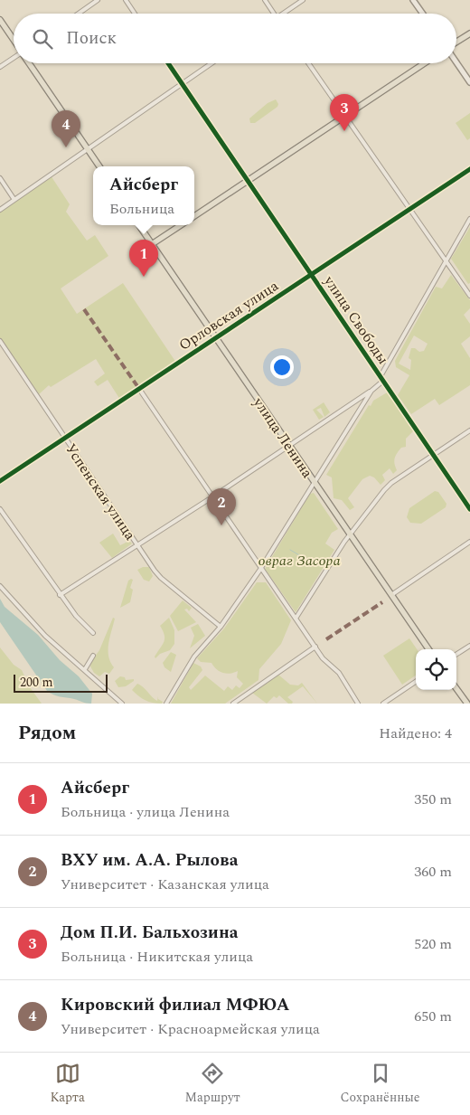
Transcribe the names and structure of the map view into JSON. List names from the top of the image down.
{
  "streets": {
    "main road": ["улица Ленина"],
    "street": ["Орловская улица", "улица Свободы", "Успенская улица"]
  },
  "crossings": [
    ["Орловская улица", "улица Свободы"],
    ["Орловская улица", "улица Ленина"],
    ["Орловская улица", "Успенская улица"]
  ],
  "parks": ["овраг Засора"],
  "scale_bar": "200 m",
  "page": {
    "search": "Поиск",
    "pins": [
      "3",
      "4",
      "1",
      "2"
    ],
    "popup": ["Айсберг", "Больница"],
    "scale": "200 m",
    "heading": ["Рядом", "Найдено: 4"],
    "list": [
      {
        "mark": "1",
        "name": "Айсберг",
        "note": "Больница · улица Ленина",
        "value": "350 m"
      },
      {
        "mark": "2",
        "name": "ВХУ им. А.А. Рылова",
        "note": "Университет · Казанская улица",
        "value": "360 m"
      },
      {
        "mark": "3",
        "name": "Дом П.И. Бальхозина",
        "note": "Больница · Никитская улица",
        "value": "520 m"
      },
      {
        "mark": "4",
        "name": "Кировский филиал МФЮА",
        "note": "Университет · Красноармейская улица",
        "value": "650 m"
      }
    ],
    "nav": ["Карта", "Маршрут", "Сохранённые"]
  }
}
